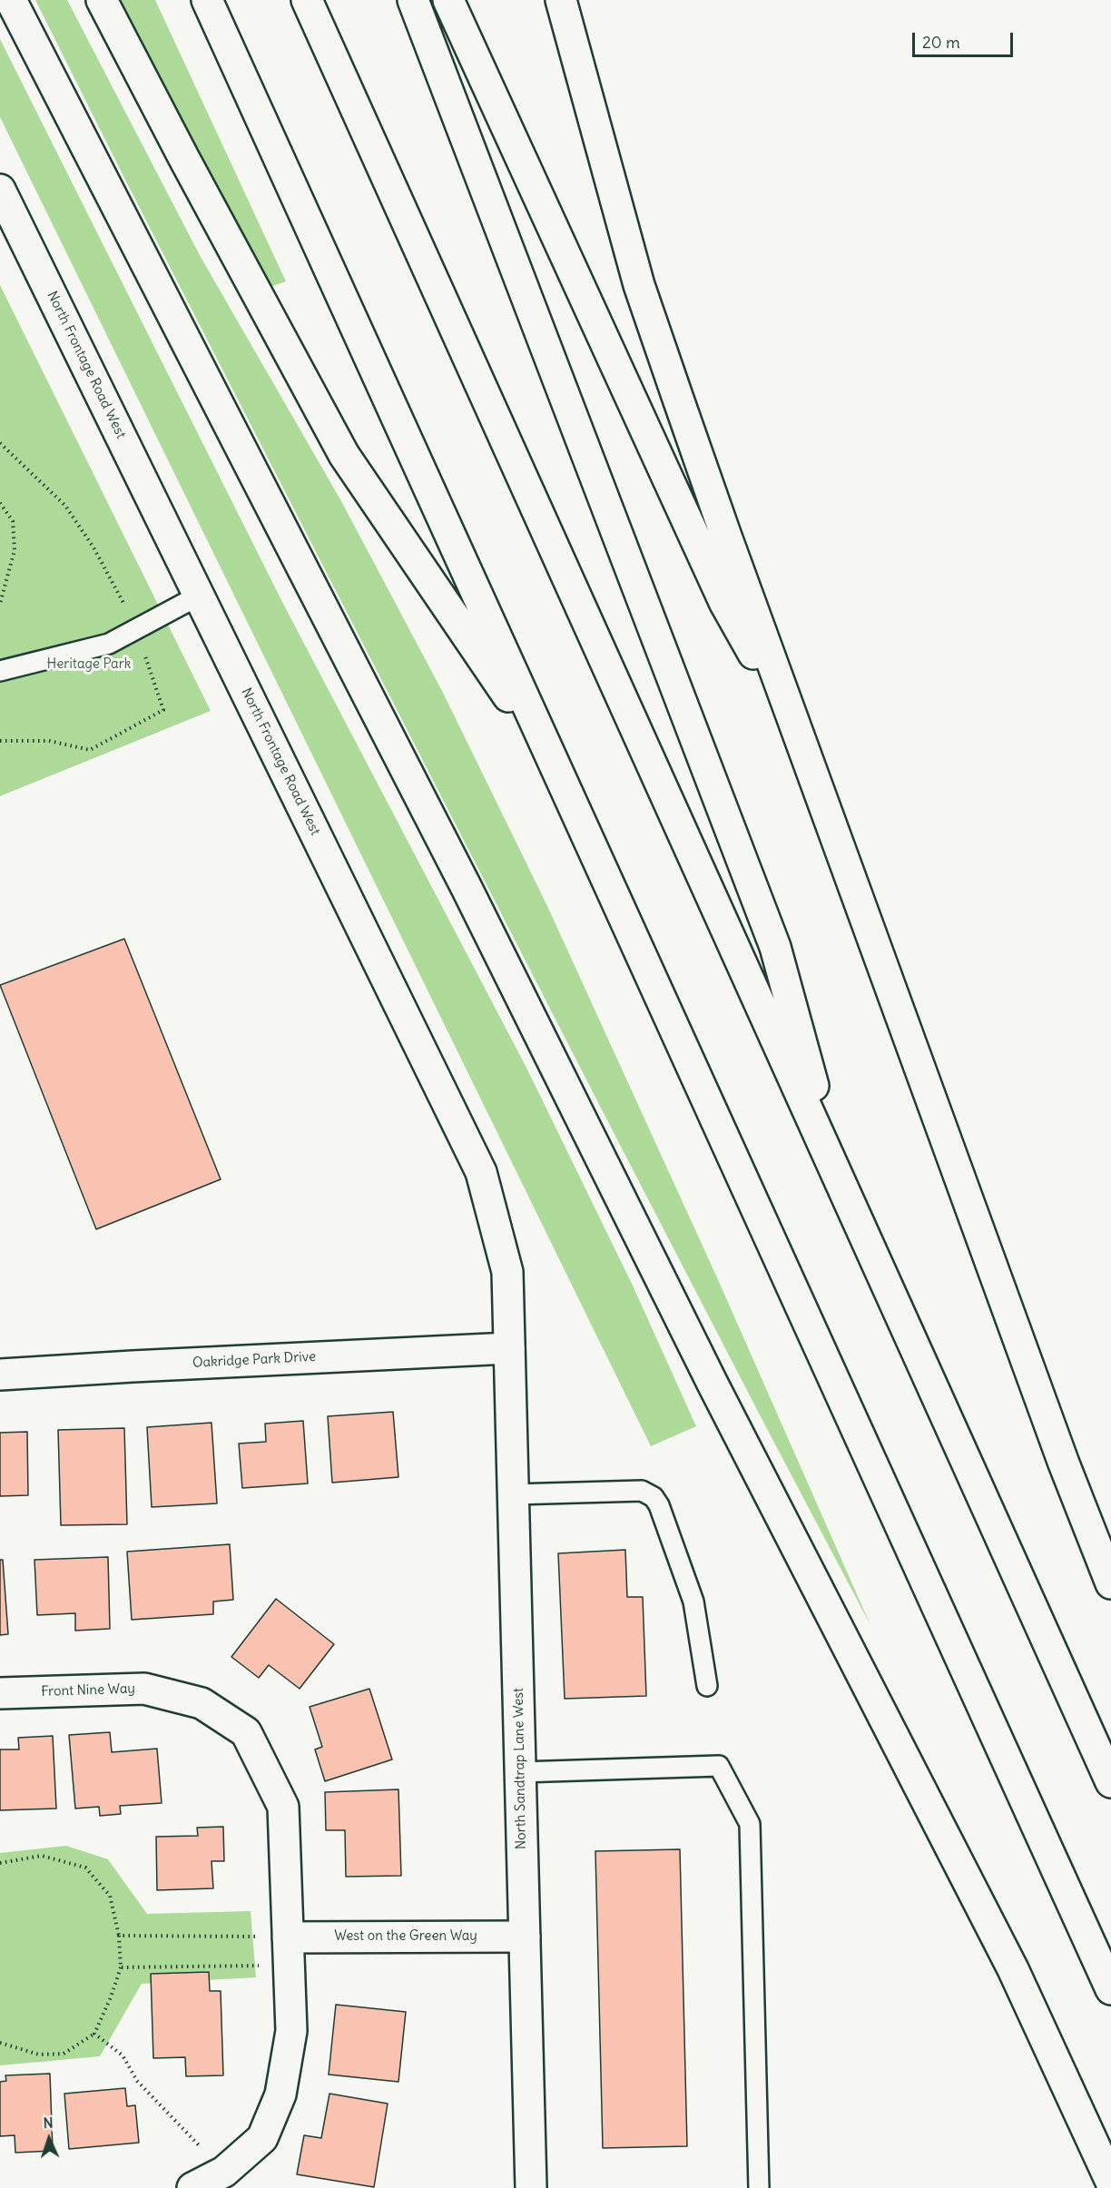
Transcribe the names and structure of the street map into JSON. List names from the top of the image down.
{
  "streets": {
    "main road": [
      "North Frontage Road West",
      "Oakridge Park Drive",
      "Front Nine Way",
      "North Sandtrap Lane West",
      "West on the Green Way"
    ]
  },
  "crossings": [
    ["North Frontage Road West", "Oakridge Park Drive"],
    ["North Frontage Road West", "North Sandtrap Lane West"],
    ["Oakridge Park Drive", "North Sandtrap Lane West"],
    ["Front Nine Way", "West on the Green Way"],
    ["North Sandtrap Lane West", "West on the Green Way"]
  ],
  "parks": ["Heritage Park"],
  "scale_bar": "20 m",
  "north": "top"
}
